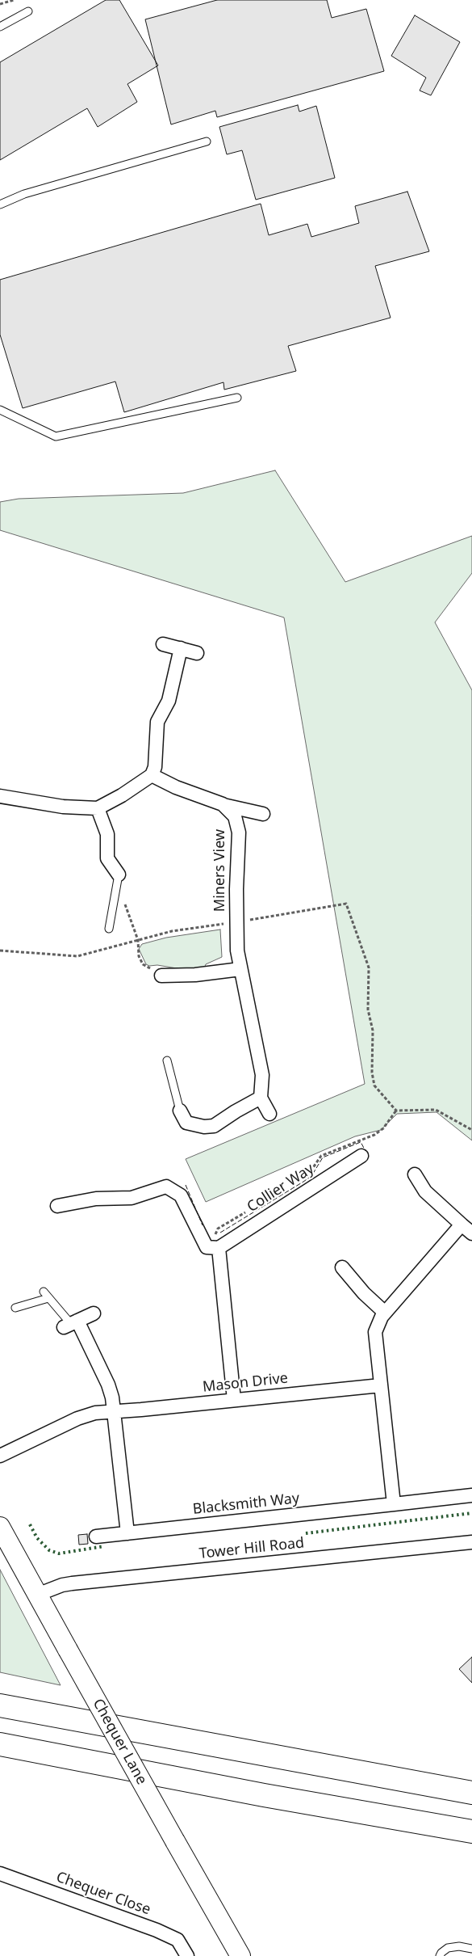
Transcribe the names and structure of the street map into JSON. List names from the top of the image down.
{
  "streets": {
    "street": [
      "Miners View",
      "Collier Way",
      "Mason Drive",
      "Blacksmith Way",
      "Tower Hill Road",
      "Chequer Lane",
      "Chequer Close"
    ]
  },
  "crossings": [
    ["Tower Hill Road", "Chequer Lane"]
  ]
}
